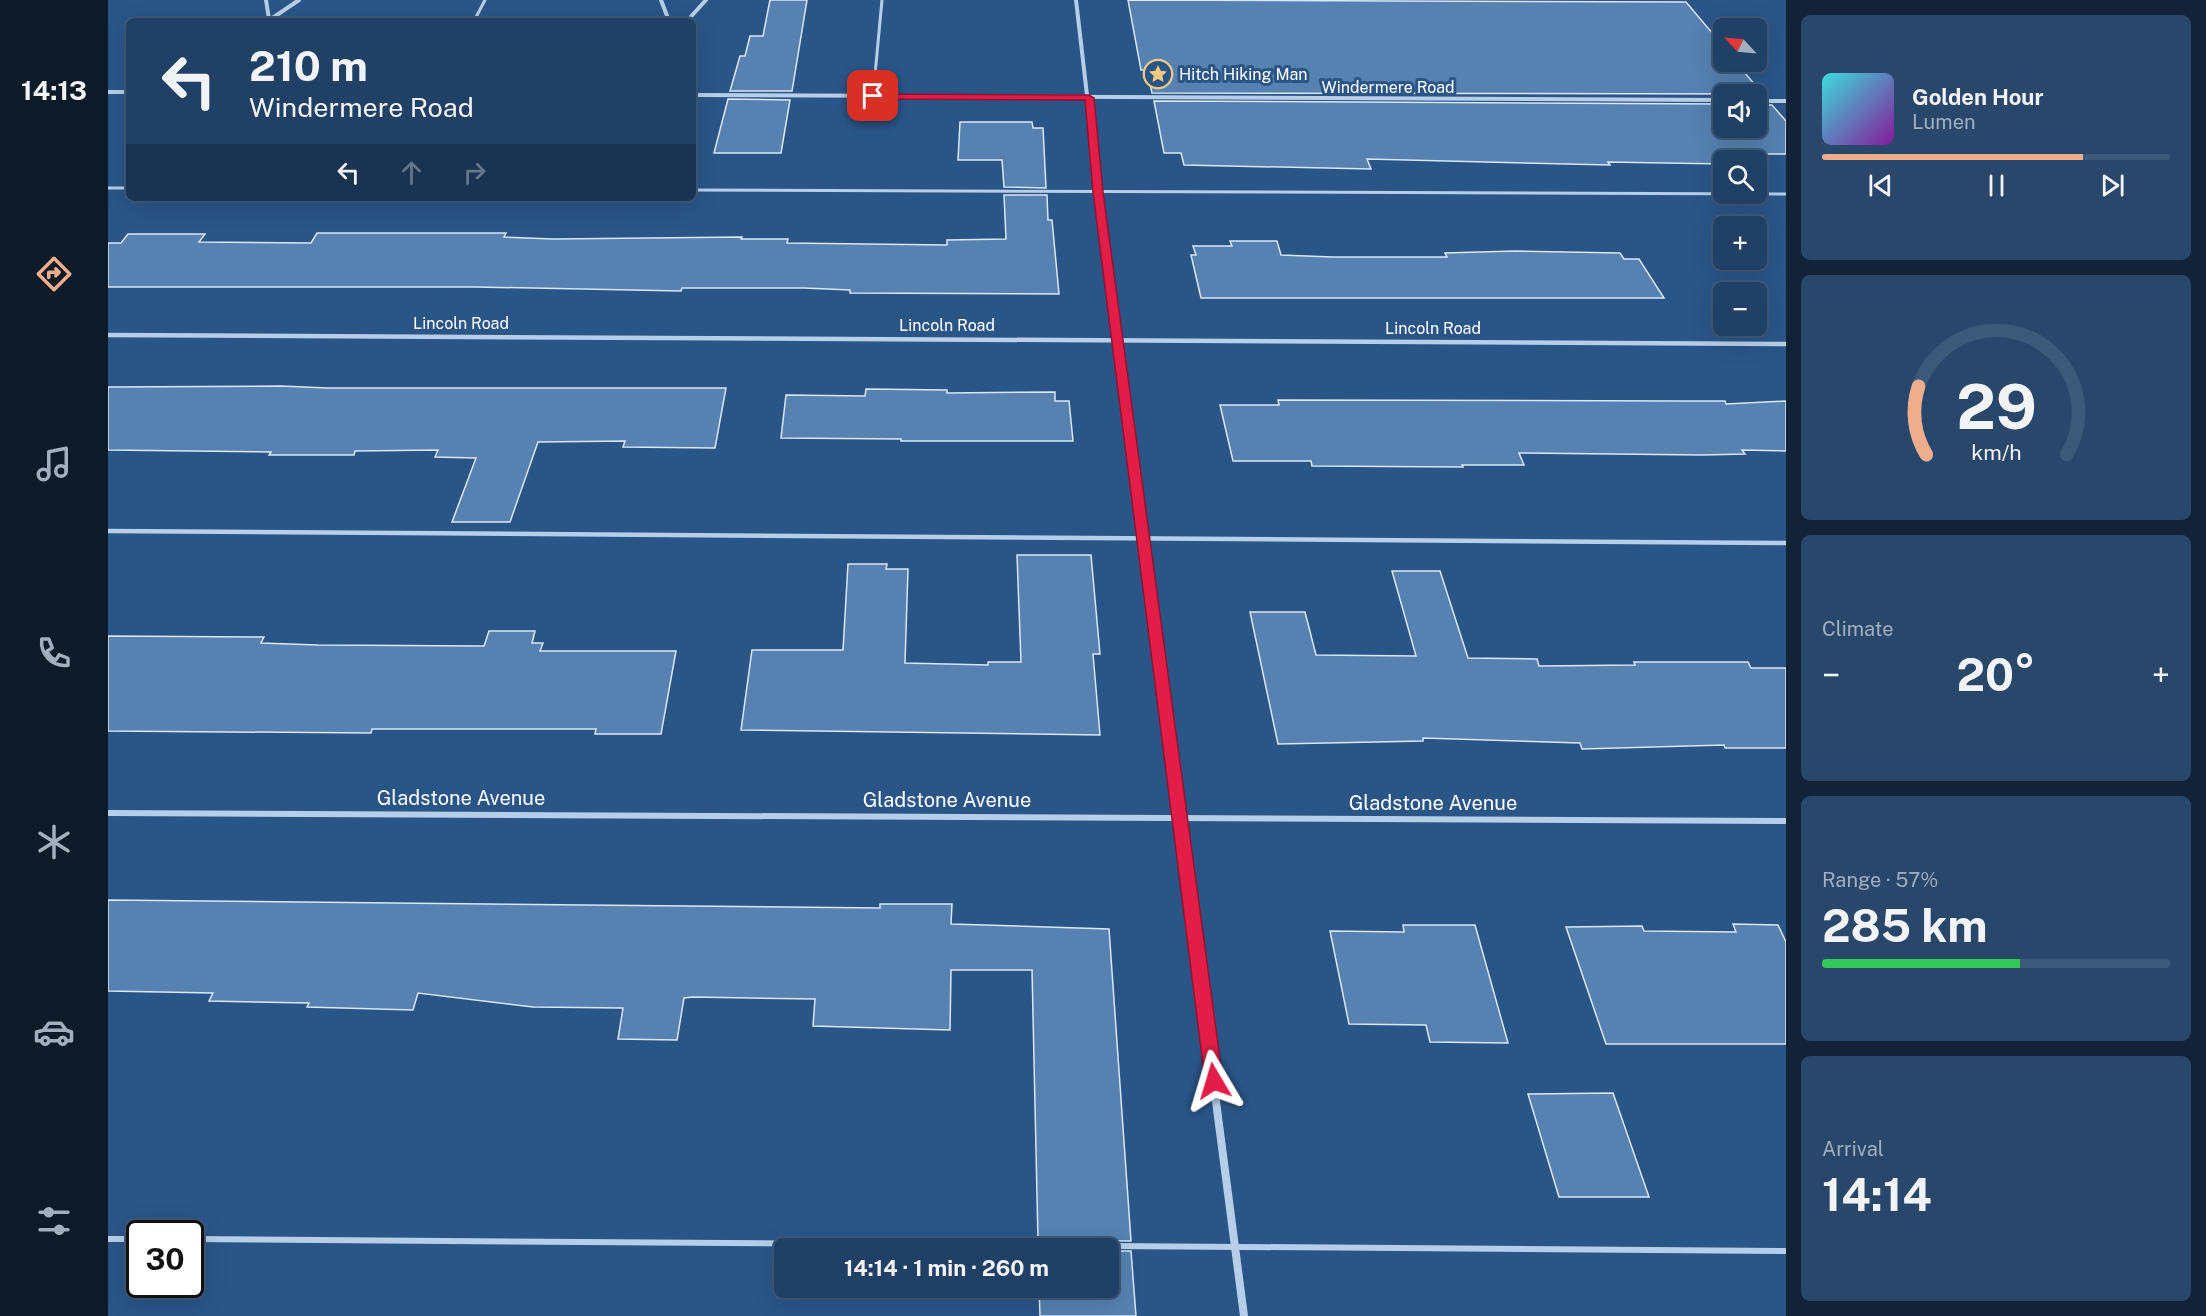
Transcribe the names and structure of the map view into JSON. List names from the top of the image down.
{
  "streets": {
    "street": ["Windermere Road", "Lincoln Road", "Gladstone Avenue"]
  },
  "places": {
    "place": ["Hitch Hiking Man"]
  },
  "north": "top left",
  "page": {
    "tabs": "14:13",
    "map_buttons": ["+", "−"],
    "turn": ["210 m", "Windermere Road"],
    "song": ["Golden Hour", "Lumen"],
    "tile": [
      "Climate",
      ["Range · 57%", "285 km"],
      ["Arrival", "14:14"]
    ],
    "heat": ["−", "20°", "+"],
    "limit": "30",
    "trip": "14:14 · 1 min · 260 m",
    "gauge": ["29", "km/h"]
  }
}
